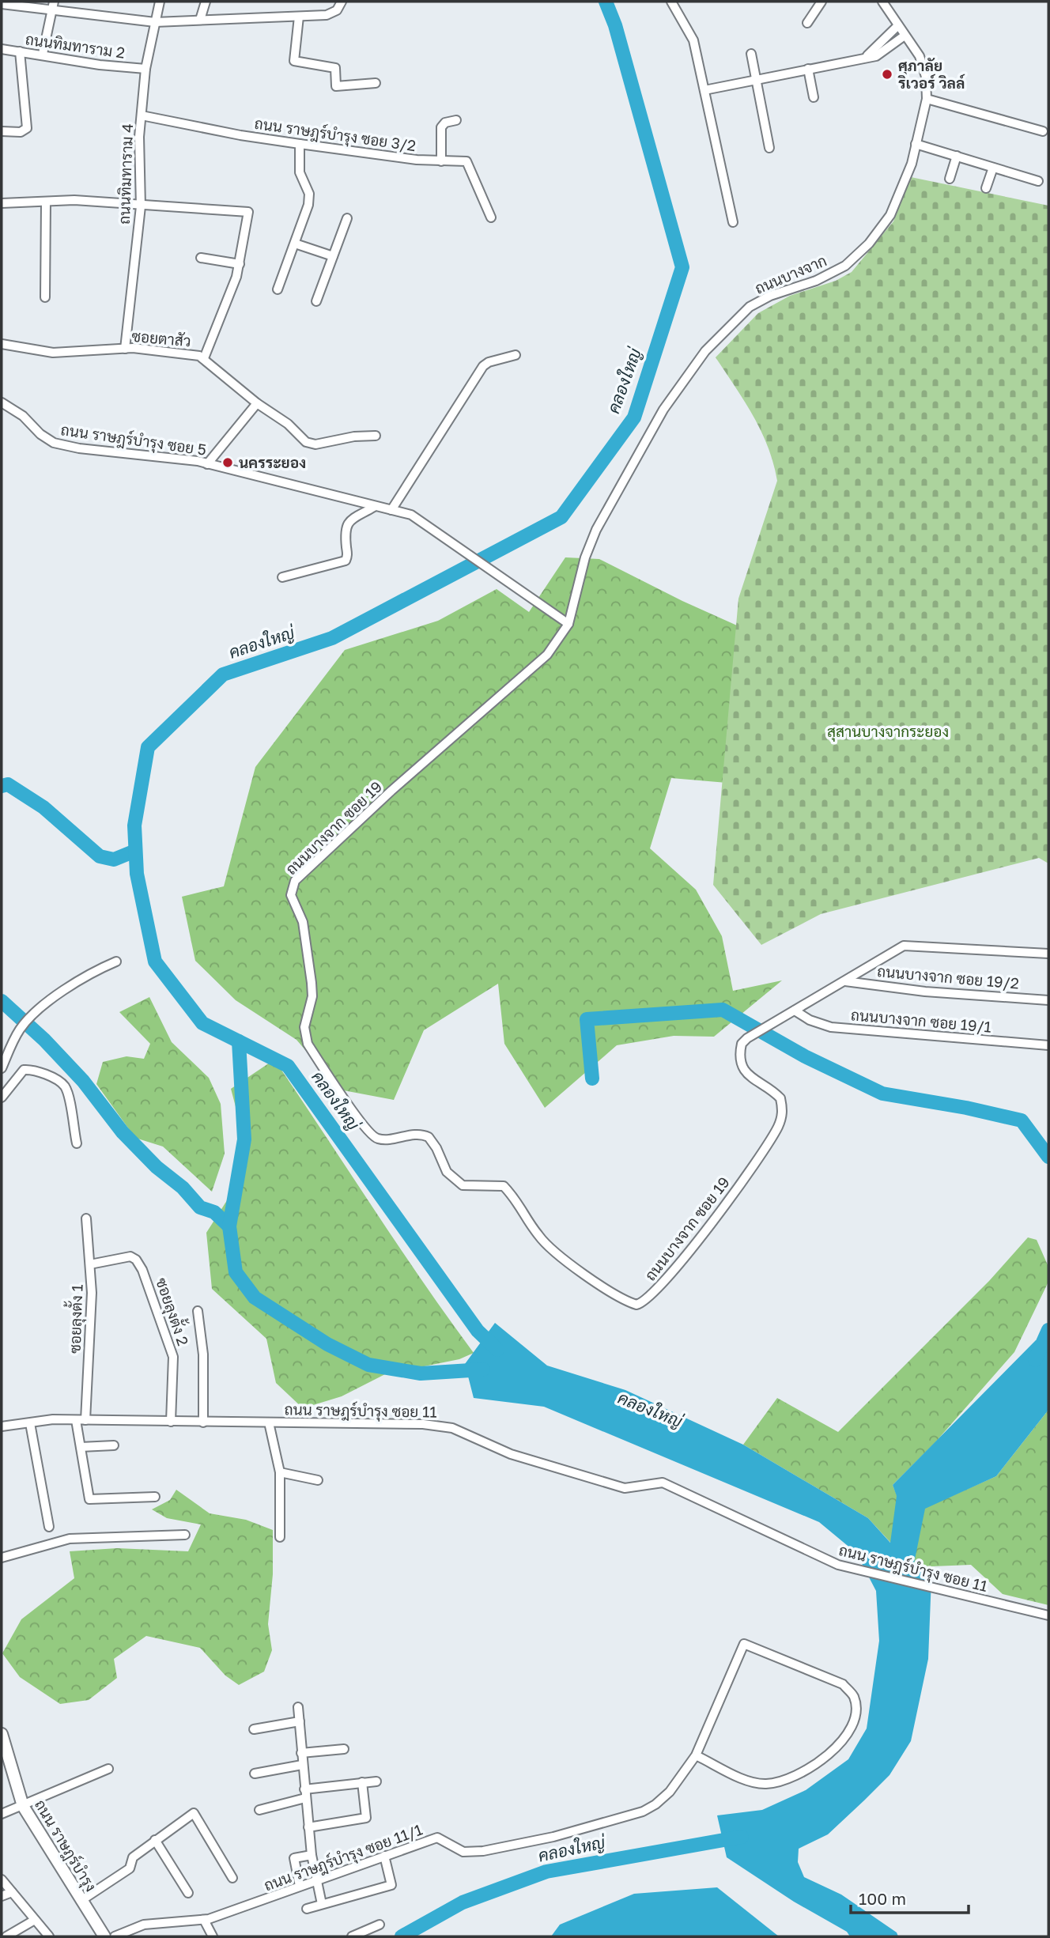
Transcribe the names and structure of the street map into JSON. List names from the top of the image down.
{
  "streets": {
    "street": [
      "ถนนทิมทาราม 2",
      "ถนน ราษฎร์บำรุง ซอย 3/2",
      "ถนนทิมทาราม 4",
      "ถนนบางจาก",
      "ซอยตาสัว",
      "ถนน ราษฎร์บำรุง ซอย 5",
      "ถนนบางจาก ซอย 19",
      "ถนนบางจาก ซอย 19/2",
      "ถนนบางจาก ซอย 19/1",
      "ซอยลุงตั้ง 2",
      "ซอยลุงตั้ง 1",
      "ถนน ราษฎร์บำรุง ซอย 11",
      "ถนน ราษฎร์บำรุง",
      "ถนน ราษฎร์บำรุง ซอย 11/1"
    ]
  },
  "crossings": [
    ["ถนนทิมทาราม 2", "ถนนทิมทาราม 4"],
    ["ถนน ราษฎร์บำรุง ซอย 3/2", "ถนนทิมทาราม 4"],
    ["ถนนทิมทาราม 4", "ซอยตาสัว"],
    ["ถนนบางจาก", "ถนน ราษฎร์บำรุง ซอย 5"],
    ["ถนนบางจาก", "ถนนบางจาก ซอย 19"],
    ["ถนน ราษฎร์บำรุง ซอย 5", "ถนนบางจาก ซอย 19"],
    ["ถนนบางจาก ซอย 19", "ถนนบางจาก ซอย 19/2"],
    ["ถนนบางจาก ซอย 19", "ถนนบางจาก ซอย 19/1"],
    ["ซอยลุงตั้ง 2", "ซอยลุงตั้ง 1"],
    ["ซอยลุงตั้ง 2", "ถนน ราษฎร์บำรุง ซอย 11"],
    ["ซอยลุงตั้ง 1", "ถนน ราษฎร์บำรุง ซอย 11"]
  ],
  "water": ["คลองใหญ่"],
  "parks": ["สุสานบางจากระยอง"],
  "places": ["ศุภาลัย ริเวอร์ วิลล์", "นครระยอง"],
  "scale_bar": "100 m"
}
